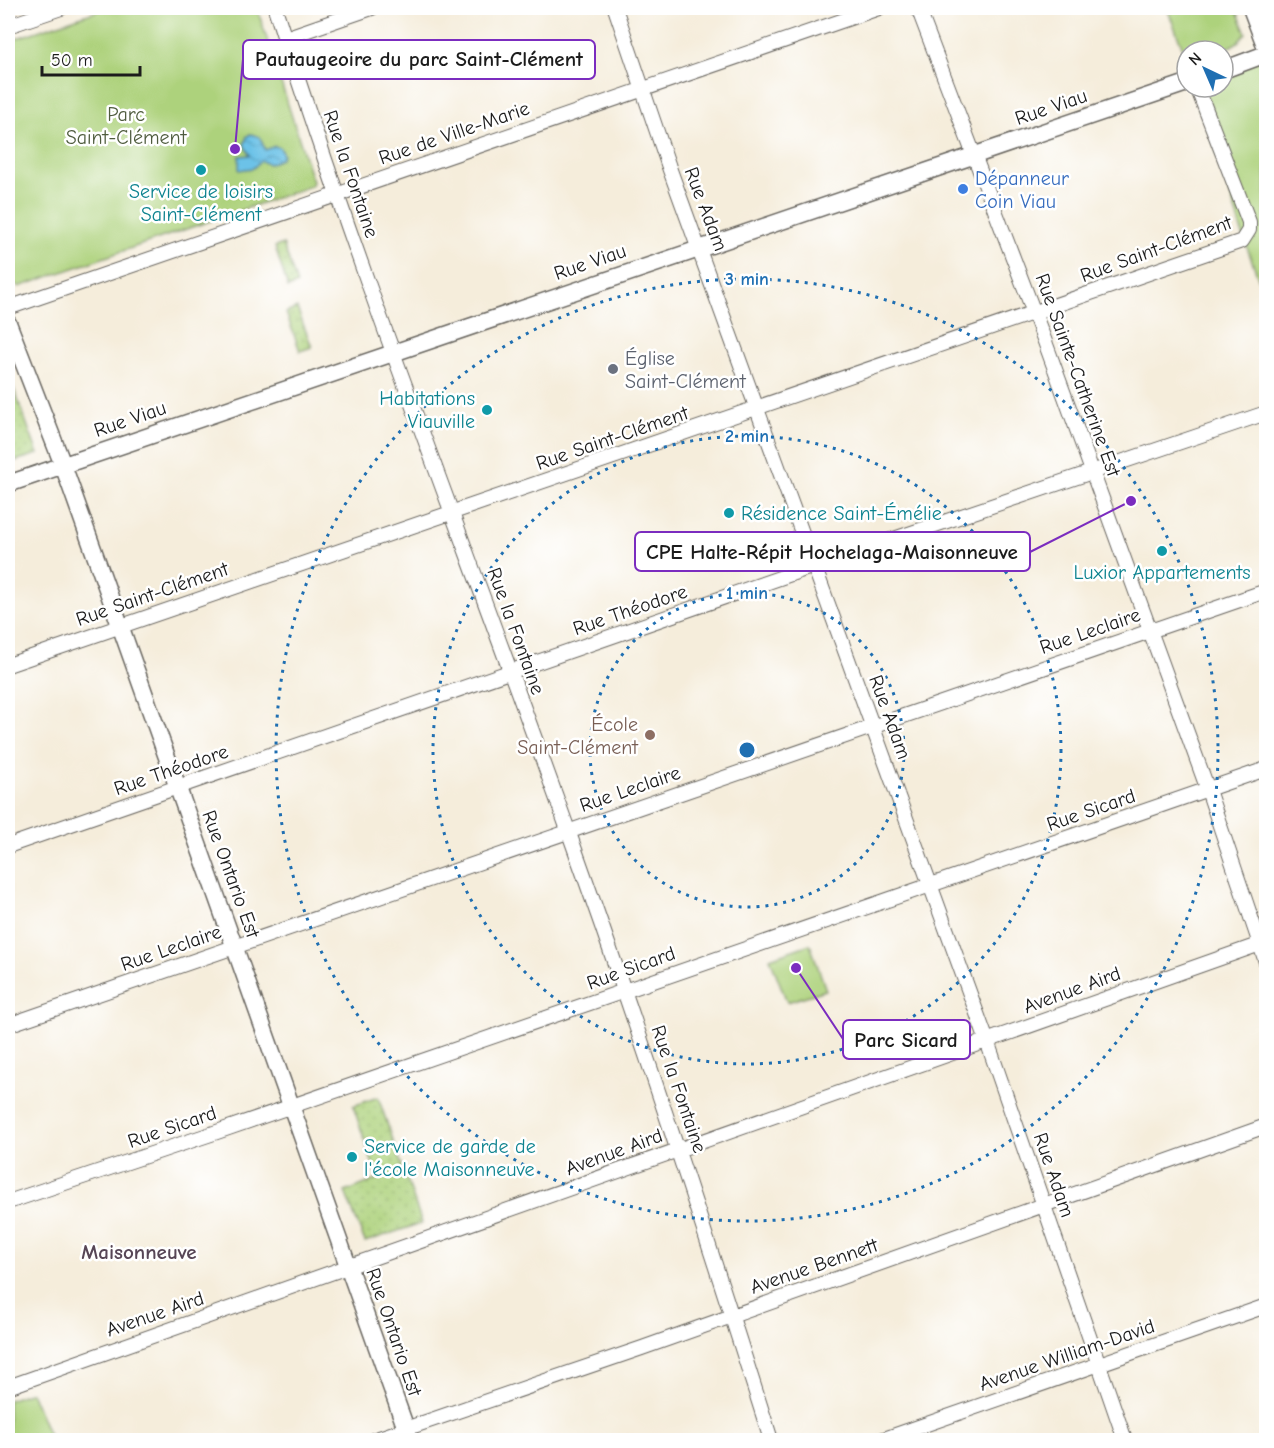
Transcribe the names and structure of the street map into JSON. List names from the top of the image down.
{
  "streets": {
    "main road": ["Rue Viau", "Rue Ontario Est"],
    "street": [
      "Rue de Ville-Marie",
      "Rue la Fontaine",
      "Rue Adam",
      "Rue Saint-Clément",
      "Rue Sainte-Catherine Est",
      "Rue Théodore",
      "Rue Leclaire",
      "Rue Sicard",
      "Avenue Aird",
      "Avenue Bennett",
      "Avenue William-David"
    ]
  },
  "crossings": [
    ["Rue Viau", "Rue la Fontaine"],
    ["Rue Viau", "Rue Adam"],
    ["Rue Viau", "Rue Sainte-Catherine Est"],
    ["Rue Viau", "Rue Ontario Est"],
    ["Rue de Ville-Marie", "Rue la Fontaine"],
    ["Rue de Ville-Marie", "Rue Adam"],
    ["Rue la Fontaine", "Rue Saint-Clément"],
    ["Rue la Fontaine", "Rue Théodore"],
    ["Rue la Fontaine", "Rue Leclaire"],
    ["Rue la Fontaine", "Rue Sicard"],
    ["Rue la Fontaine", "Avenue Aird"],
    ["Rue la Fontaine", "Avenue Bennett"],
    ["Rue Adam", "Rue Saint-Clément"],
    ["Rue Adam", "Rue Théodore"],
    ["Rue Adam", "Rue Leclaire"],
    ["Rue Adam", "Rue Sicard"],
    ["Rue Adam", "Avenue Aird"],
    ["Rue Adam", "Avenue Bennett"],
    ["Rue Adam", "Avenue William-David"],
    ["Rue Saint-Clément", "Rue Sainte-Catherine Est"],
    ["Rue Saint-Clément", "Rue Ontario Est"],
    ["Rue Sainte-Catherine Est", "Rue Théodore"],
    ["Rue Sainte-Catherine Est", "Rue Leclaire"],
    ["Rue Sainte-Catherine Est", "Rue Sicard"],
    ["Rue Sainte-Catherine Est", "Avenue Aird"],
    ["Rue Théodore", "Rue Ontario Est"],
    ["Rue Leclaire", "Rue Ontario Est"],
    ["Rue Sicard", "Rue Ontario Est"],
    ["Rue Ontario Est", "Avenue Aird"],
    ["Rue Ontario Est", "Avenue Bennett"]
  ],
  "districts": ["Maisonneuve"],
  "parks": ["Parc Saint-Clément"],
  "places": [
    "Pautaugeoire du parc Saint-Clément",
    "Service de loisirs Saint-Clément",
    "Dépanneur Coin Viau",
    "Église Saint-Clément",
    "Habitations Viauville",
    "CPE Halte-Répit Hochelaga-Maisonneuve",
    "Résidence Saint-Émélie",
    "Luxior Appartements",
    "École Saint-Clément",
    "Parc Sicard",
    "Service de garde de l'école Maisonneuve"
  ],
  "scale_bar": "50 m",
  "north": "top left",
  "rings": ["3 min", "2 min", "1 min"]
}
